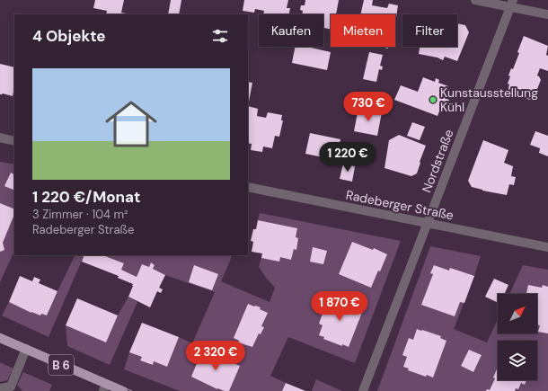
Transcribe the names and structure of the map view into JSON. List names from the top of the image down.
{
  "streets": {
    "main road": ["B 6"],
    "street": ["Nordstraße", "Radeberger Straße"]
  },
  "crossings": [
    ["Nordstraße", "Radeberger Straße"]
  ],
  "places": ["Kunstausstellung Kühl"],
  "north": "top right",
  "page": {
    "chip": ["Kaufen", "Mieten", "Filter"],
    "heading": "4 Objekte",
    "list": [
      {
        "name": "1 220 €/Monat",
        "note": "3 Zimmer · 104 m² · Radeberger Straße"
      }
    ],
    "price": [
      "730 €",
      "1 220 €",
      "1 870 €",
      "2 320 €"
    ]
  }
}
